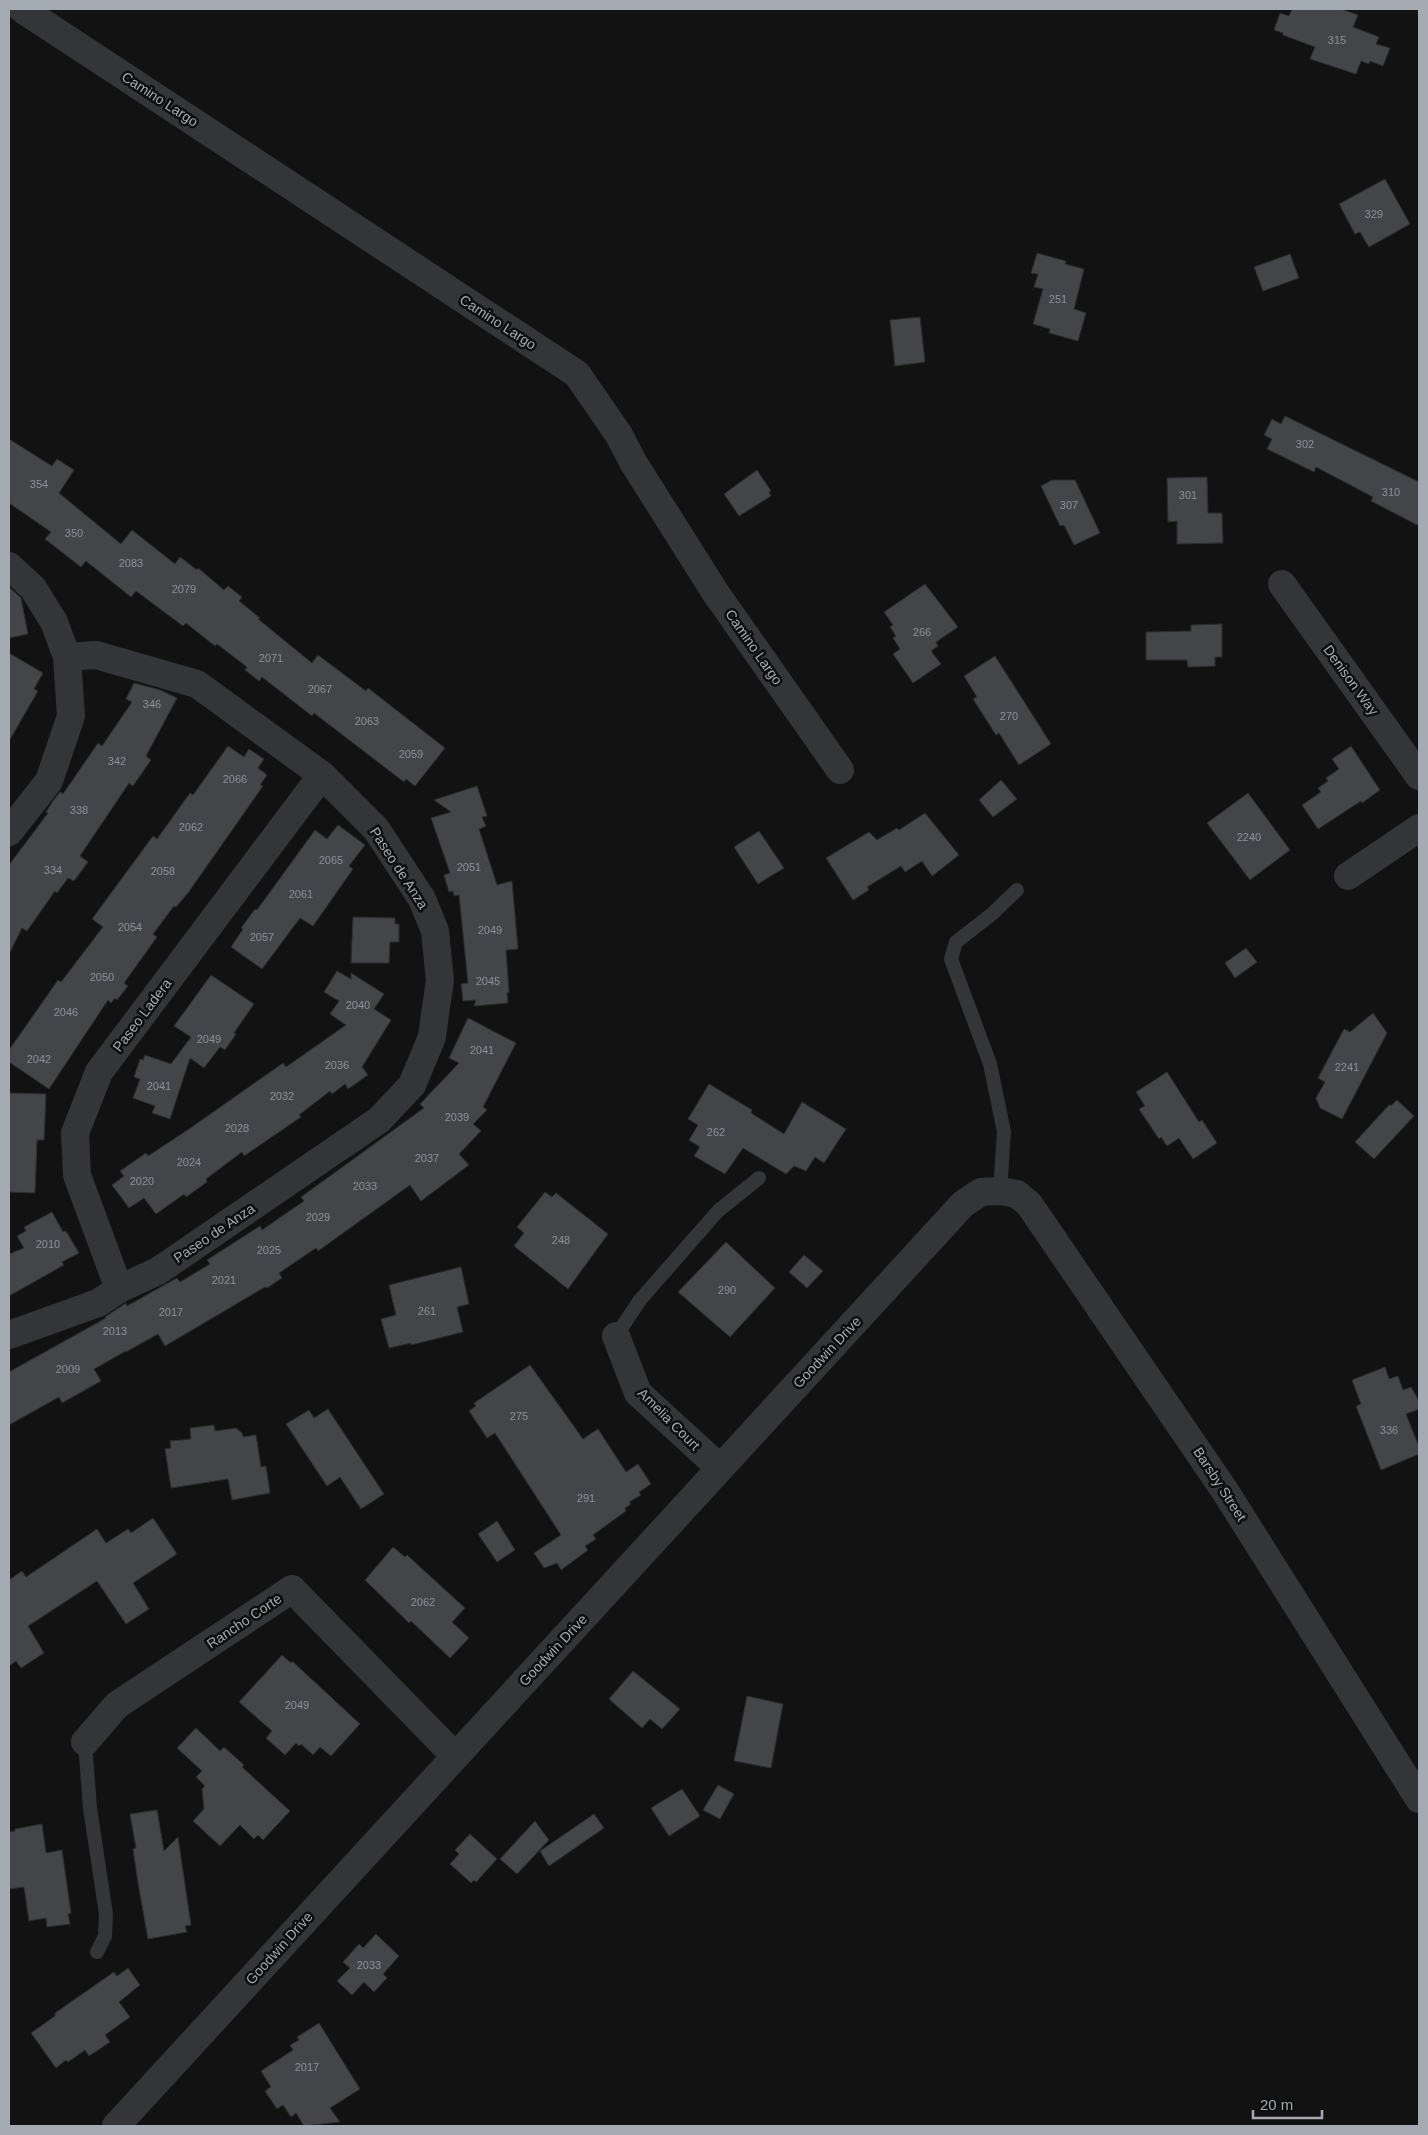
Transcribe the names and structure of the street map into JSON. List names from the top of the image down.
{
  "streets": {
    "street": [
      "Camino Largo",
      "Denison Way",
      "Paseo de Anza",
      "Paseo Ladera",
      "Goodwin Drive",
      "Amelia Court",
      "Barsby Street",
      "Rancho Corte"
    ]
  },
  "crossings": [
    ["Paseo de Anza", "Paseo Ladera"],
    ["Goodwin Drive", "Amelia Court"],
    ["Goodwin Drive", "Barsby Street"],
    ["Goodwin Drive", "Rancho Corte"]
  ],
  "house_numbers": [
    "315",
    "329",
    "251",
    "302",
    "354",
    "310",
    "301",
    "307",
    "350",
    "2083",
    "2079",
    "266",
    "2071",
    "2067",
    "346",
    "270",
    "2063",
    "2059",
    "342",
    "2066",
    "338",
    "2062",
    "2240",
    "2065",
    "2051",
    "334",
    "2058",
    "2061",
    "2054",
    "2049",
    "2057",
    "2050",
    "2045",
    "2040",
    "2046",
    "2049",
    "2041",
    "2042",
    "2036",
    "2241",
    "2041",
    "2032",
    "2039",
    "2028",
    "262",
    "2037",
    "2024",
    "2020",
    "2033",
    "2029",
    "248",
    "2010",
    "2025",
    "2021",
    "290",
    "261",
    "2017",
    "2013",
    "2009",
    "275",
    "336",
    "291",
    "2062",
    "2049",
    "2033",
    "2017"
  ],
  "scale_bar": "20 m"
}
